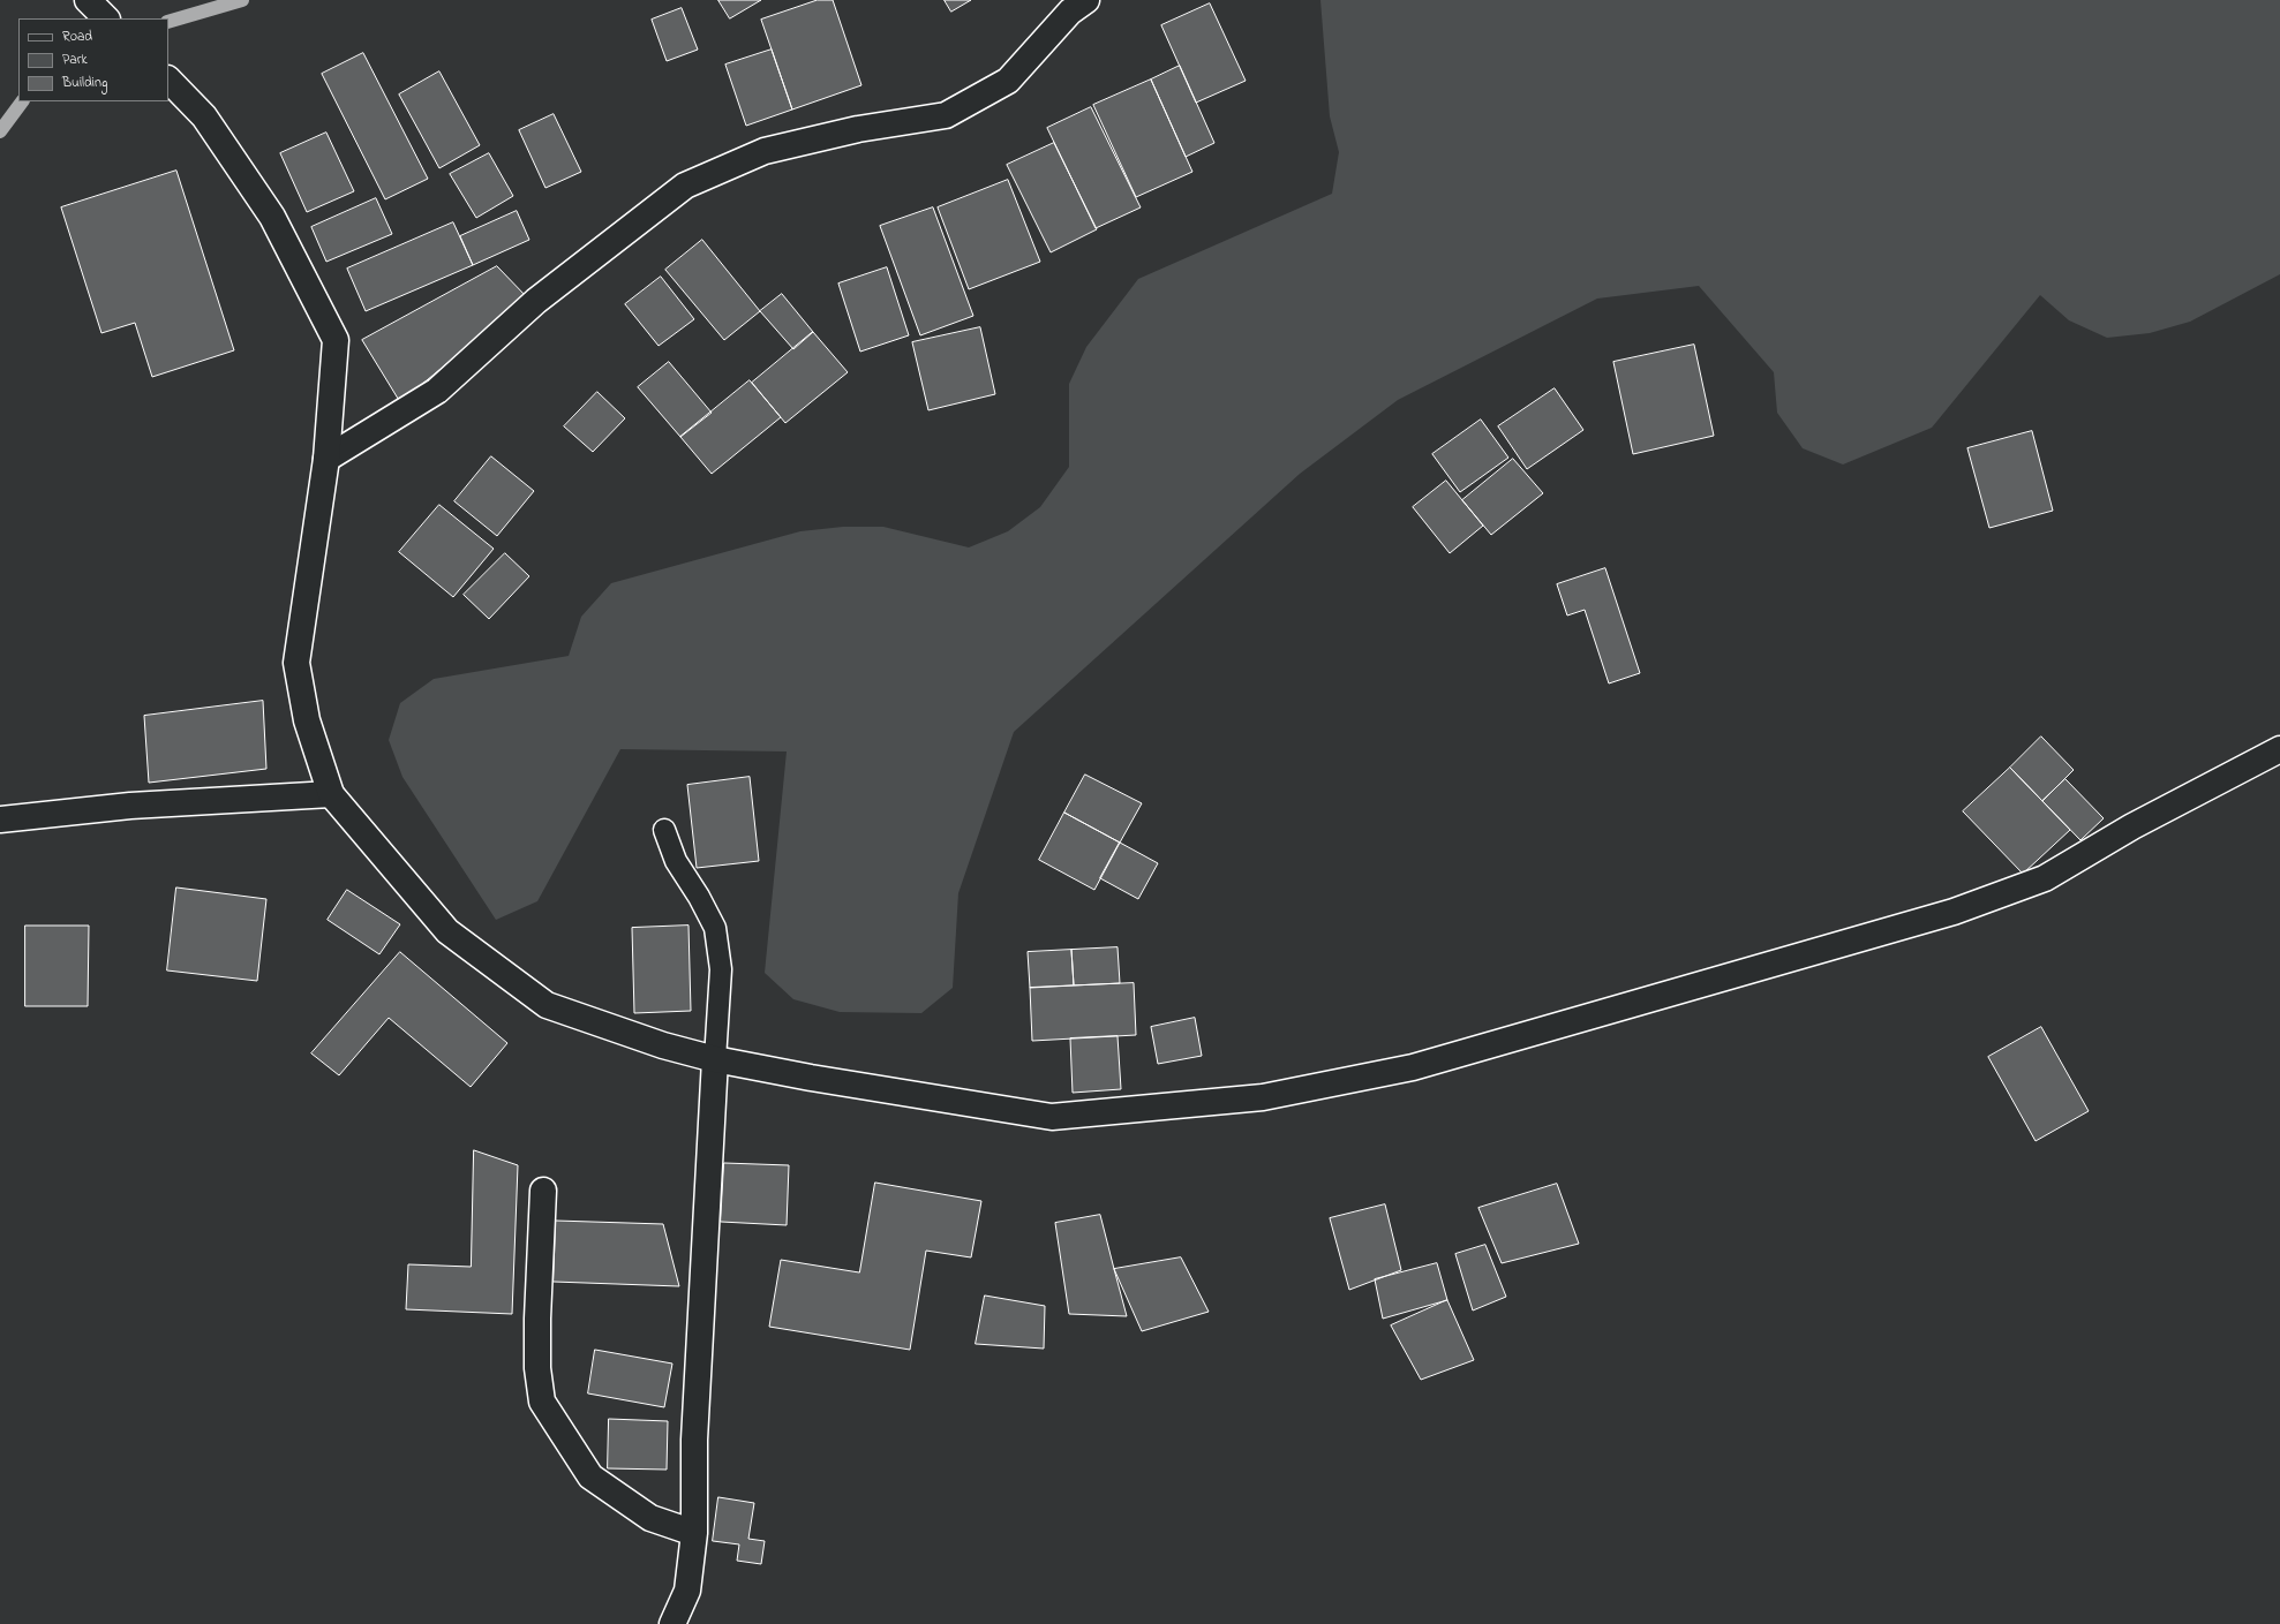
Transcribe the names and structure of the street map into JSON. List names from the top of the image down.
{
  "legend": ["Road", "Park", "Building"]
}
